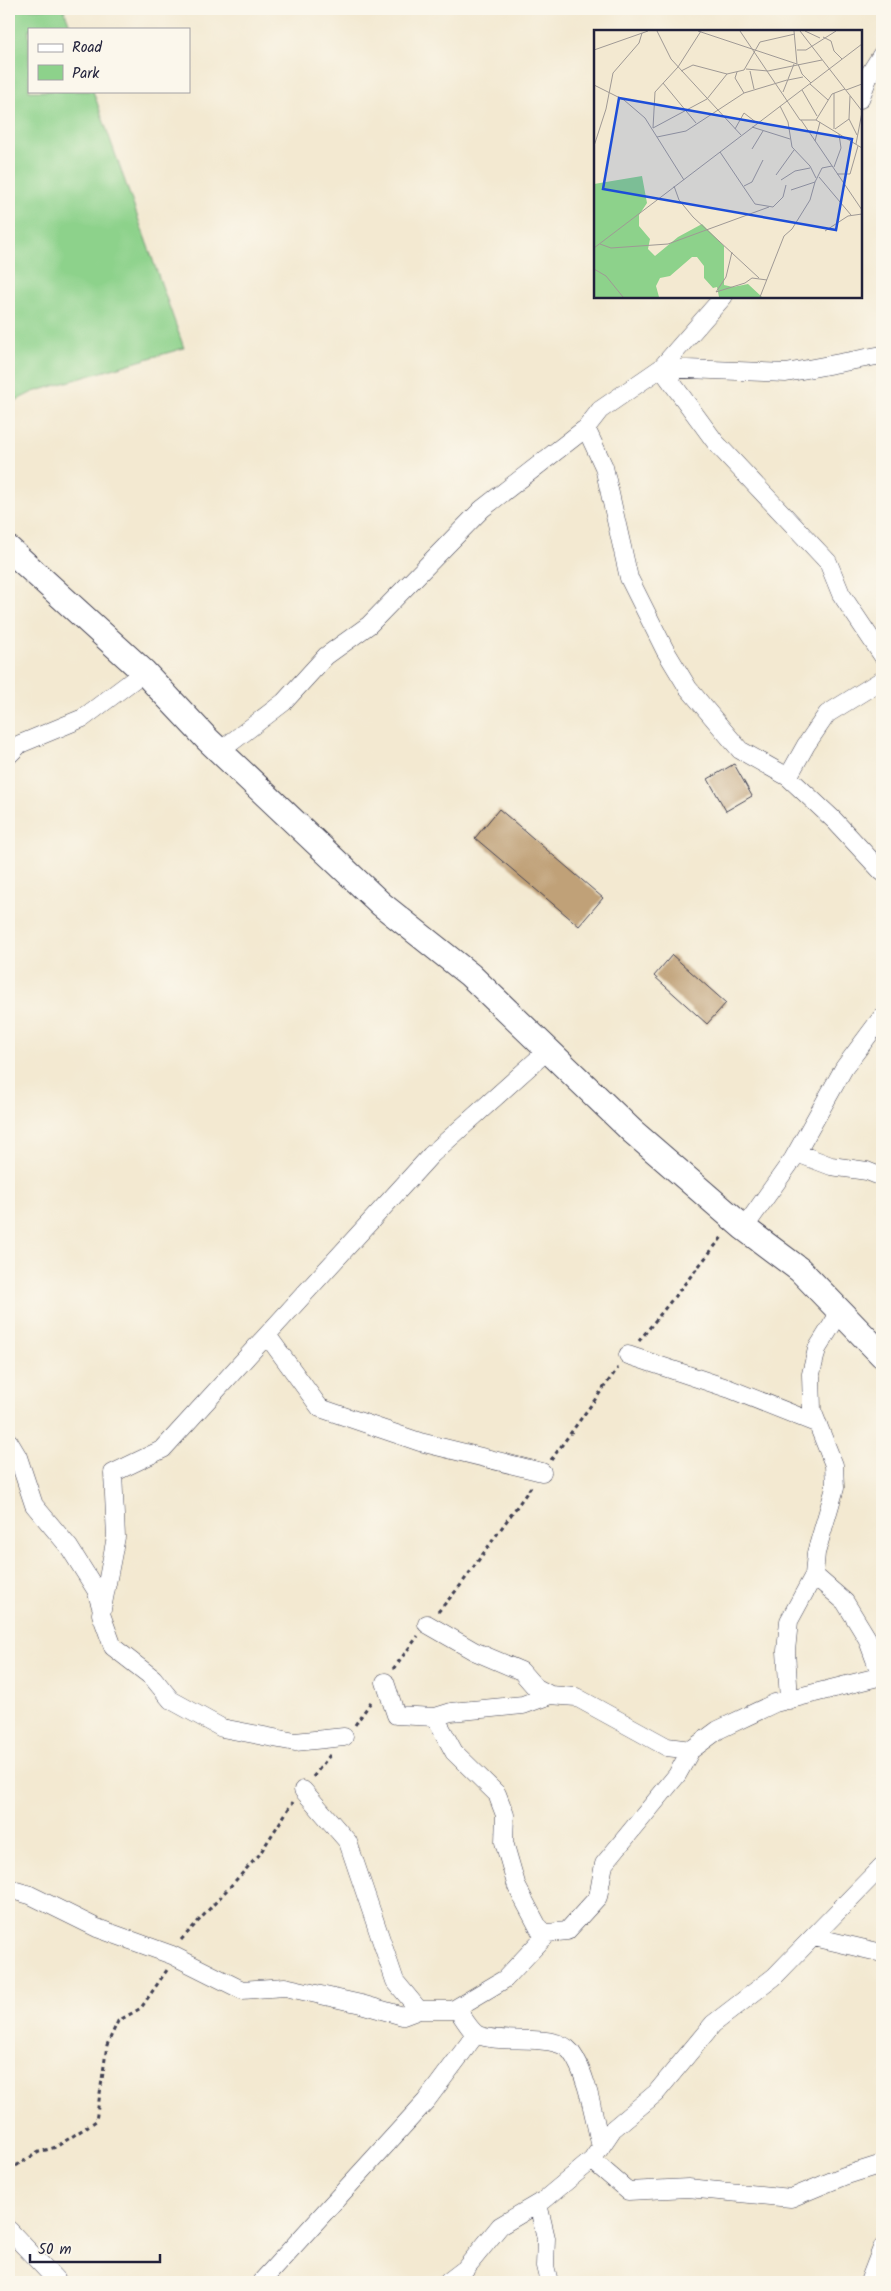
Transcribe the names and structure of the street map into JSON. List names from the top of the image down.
{
  "legend": ["Road", "Park"],
  "scale_bar": "50 m"
}
